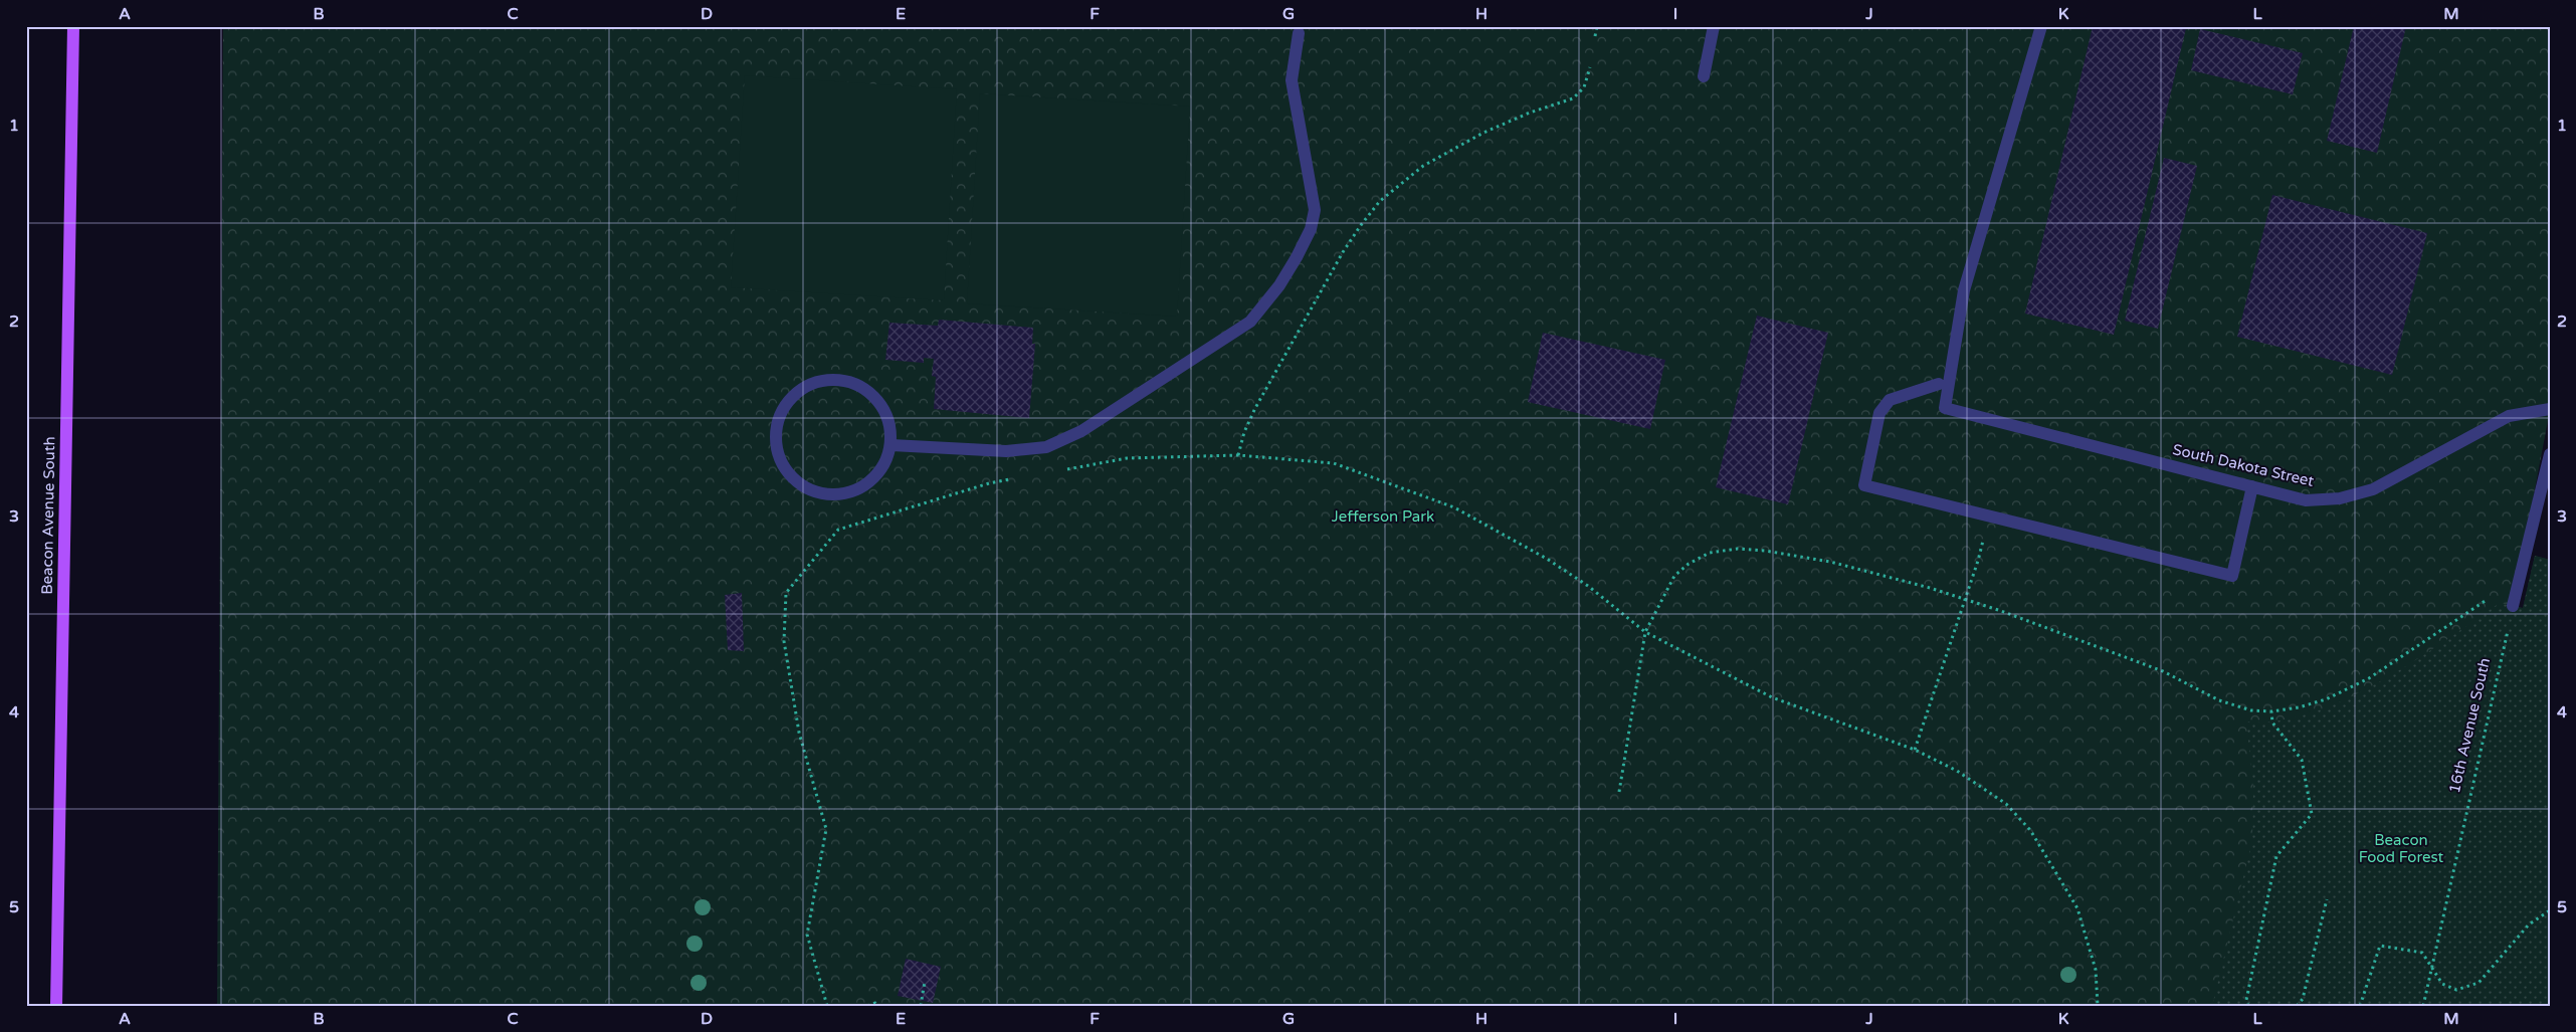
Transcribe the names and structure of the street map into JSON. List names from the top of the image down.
{
  "streets": {
    "main road": ["Beacon Avenue South"],
    "street": ["South Dakota Street"],
    "path": ["16th Avenue South"]
  },
  "parks": ["Jefferson Park", "Beacon Food Forest"],
  "grid": {
    "columns": [
      "A",
      "B",
      "C",
      "D",
      "E",
      "F",
      "G",
      "H",
      "I",
      "J",
      "K",
      "L",
      "M"
    ],
    "rows": [
      "1",
      "2",
      "3",
      "4",
      "5"
    ]
  }
}
